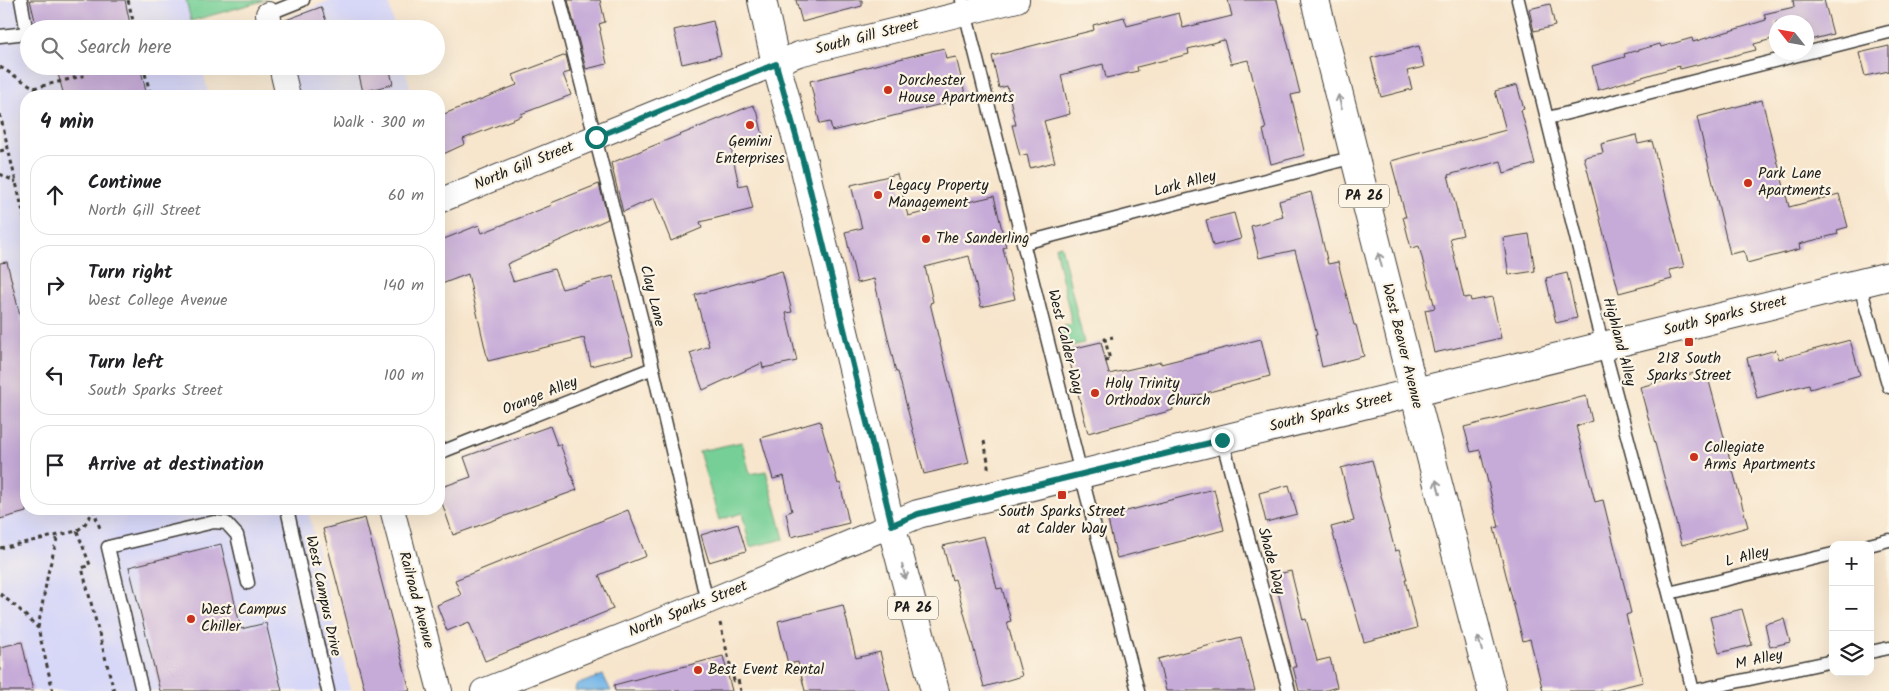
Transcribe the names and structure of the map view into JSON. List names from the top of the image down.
{
  "streets": {
    "main road": ["PA 26", "South Sparks Street", "West Beaver Avenue"],
    "street": [
      "South Gill Street",
      "North Gill Street",
      "Railroad Avenue",
      "North Sparks Street"
    ],
    "lane": [
      "Lark Alley",
      "Clay Lane",
      "West Calder Way",
      "Highland Alley",
      "Orange Alley",
      "L Alley",
      "Shade Way",
      "West Campus Drive",
      "M Alley"
    ]
  },
  "crossings": [
    ["South Gill Street", "North Gill Street"],
    ["South Gill Street", "PA 26"],
    ["South Gill Street", "West Calder Way"],
    ["North Gill Street", "PA 26"],
    ["North Gill Street", "Clay Lane"],
    ["Lark Alley", "West Calder Way"],
    ["Lark Alley", "West Beaver Avenue"],
    ["PA 26", "South Sparks Street"],
    ["PA 26", "North Sparks Street"],
    ["Clay Lane", "Orange Alley"],
    ["Clay Lane", "North Sparks Street"],
    ["South Sparks Street", "West Calder Way"],
    ["South Sparks Street", "Highland Alley"],
    ["South Sparks Street", "West Beaver Avenue"],
    ["South Sparks Street", "Shade Way"],
    ["South Sparks Street", "North Sparks Street"],
    ["Highland Alley", "L Alley"],
    ["Highland Alley", "M Alley"]
  ],
  "one_way": ["West Beaver Avenue"],
  "places": {
    "other": [
      "Dorchester House Apartments",
      "Gemini Enterprises",
      "Park Lane Apartments",
      "Legacy Property Management",
      "The Sanderling",
      "Holy Trinity Orthodox Church",
      "Collegiate Arms Apartments",
      "West Campus Chiller",
      "Best Event Rental"
    ],
    "transit": ["218 South Sparks Street", "South Sparks Street at Calder Way"]
  },
  "north": "top left",
  "page": {
    "search": "Search here",
    "heading": ["4 min", "Walk · 300 m"],
    "list": [
      ["Continue", "North Gill Street", "60 m"],
      ["Turn right", "West College Avenue", "140 m"],
      ["Turn left", "South Sparks Street", "100 m"],
      "Arrive at destination"
    ],
    "map_buttons": ["+", "−"]
  }
}
